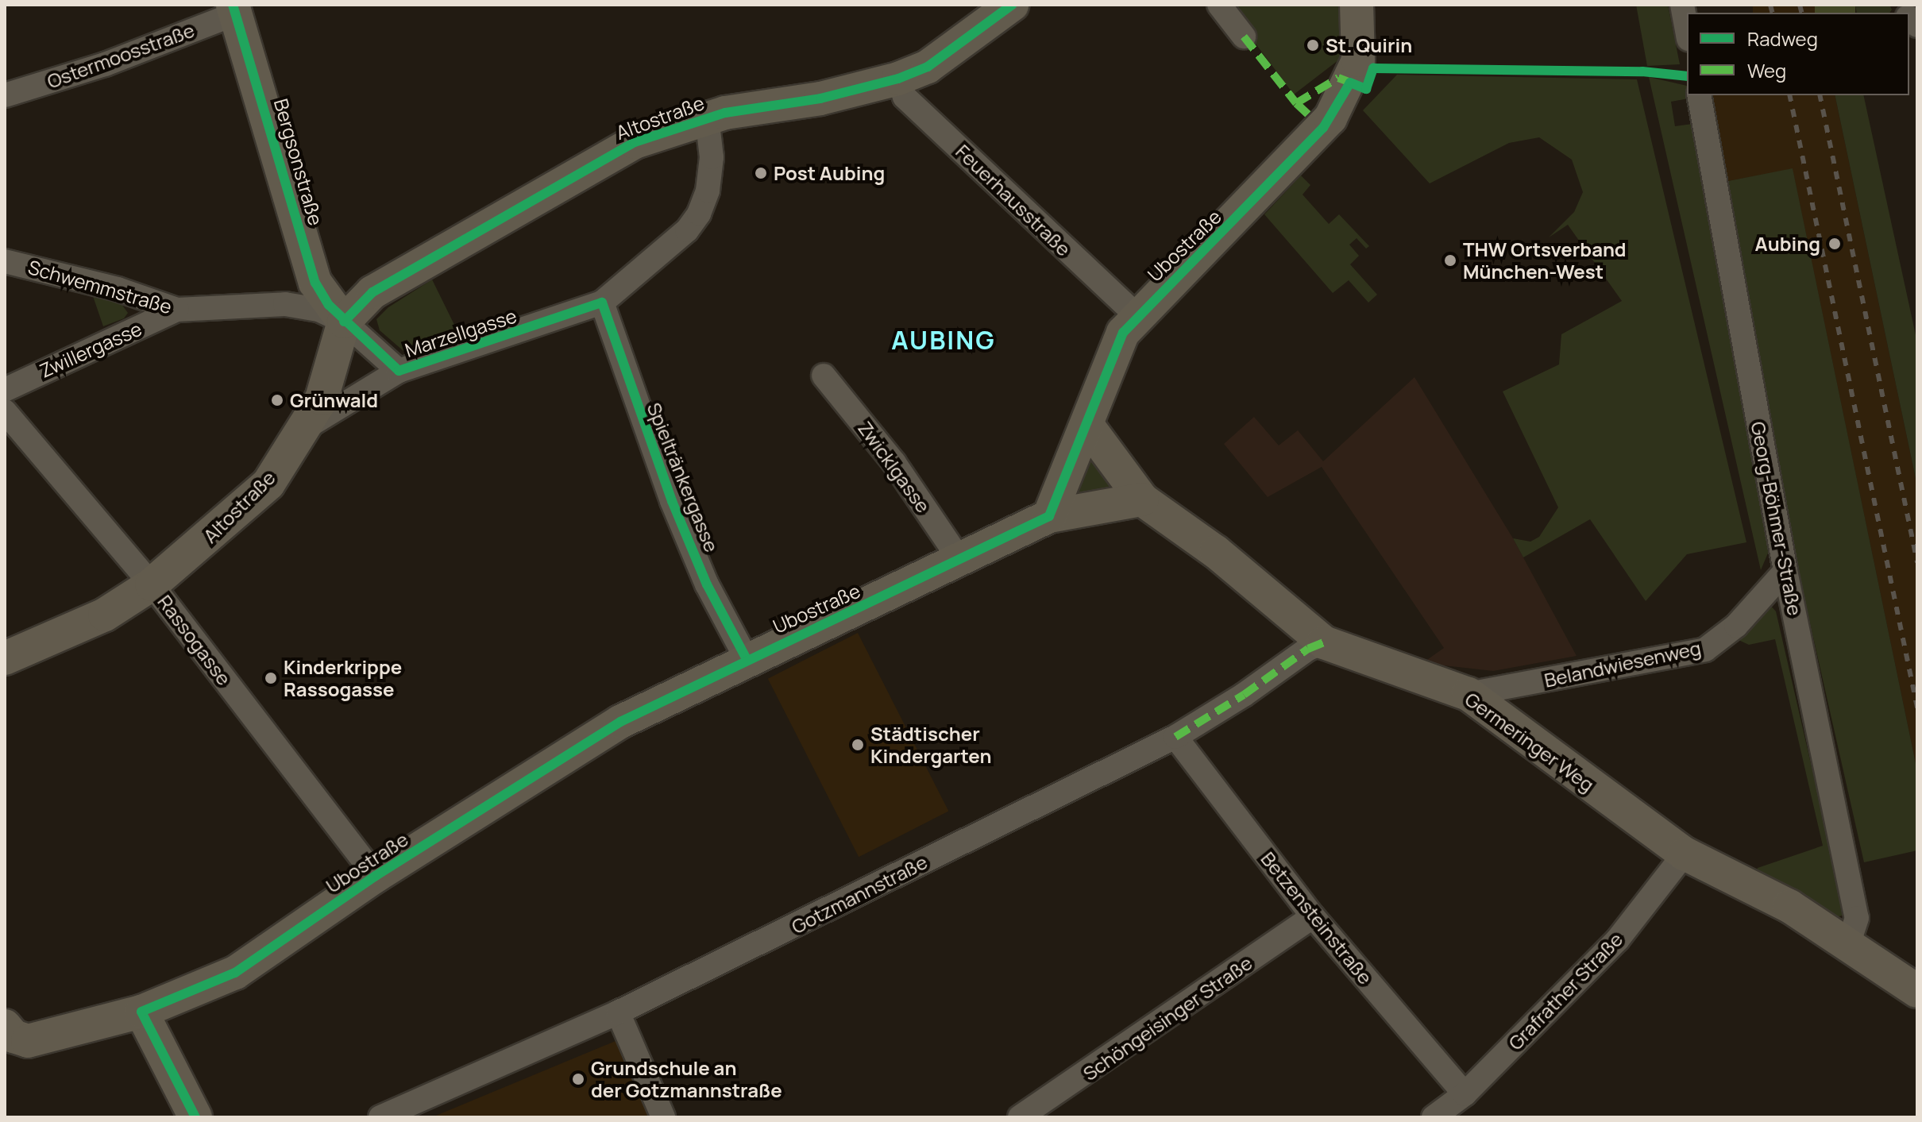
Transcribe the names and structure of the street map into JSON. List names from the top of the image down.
{
  "streets": {
    "street": [
      "Ostermoosstraße",
      "Altostraße",
      "Bergsonstraße",
      "Feuerhausstraße",
      "Ubostraße",
      "Schwemmstraße",
      "Marzellgasse",
      "Zwillergasse",
      "Zwicklgasse",
      "Spieltränkergasse",
      "Georg-Böhmer-Straße",
      "Rassogasse",
      "Belandwiesenweg",
      "Germeringer Weg",
      "Gotzmannstraße",
      "Betzensteinstraße",
      "Grafrather Straße",
      "Schöngeisinger Straße"
    ]
  },
  "crossings": [
    ["Ostermoosstraße", "Bergsonstraße"],
    ["Altostraße", "Bergsonstraße"],
    ["Altostraße", "Feuerhausstraße"],
    ["Altostraße", "Schwemmstraße"],
    ["Altostraße", "Marzellgasse"],
    ["Altostraße", "Rassogasse"],
    ["Bergsonstraße", "Schwemmstraße"],
    ["Bergsonstraße", "Marzellgasse"],
    ["Feuerhausstraße", "Ubostraße"],
    ["Ubostraße", "Zwicklgasse"],
    ["Ubostraße", "Spieltränkergasse"],
    ["Ubostraße", "Rassogasse"],
    ["Ubostraße", "Germeringer Weg"],
    ["Schwemmstraße", "Marzellgasse"],
    ["Schwemmstraße", "Zwillergasse"],
    ["Marzellgasse", "Spieltränkergasse"],
    ["Georg-Böhmer-Straße", "Belandwiesenweg"],
    ["Georg-Böhmer-Straße", "Germeringer Weg"],
    ["Belandwiesenweg", "Germeringer Weg"],
    ["Germeringer Weg", "Gotzmannstraße"],
    ["Germeringer Weg", "Grafrather Straße"],
    ["Gotzmannstraße", "Betzensteinstraße"],
    ["Betzensteinstraße", "Grafrather Straße"],
    ["Betzensteinstraße", "Schöngeisinger Straße"]
  ],
  "districts": ["AUBING"],
  "places": [
    "St. Quirin",
    "Post Aubing",
    "Aubing",
    "THW Ortsverband München-West",
    "Grünwald",
    "Kinderkrippe Rassogasse",
    "Städtischer Kindergarten",
    "Grundschule an der Gotzmannstraße"
  ],
  "legend": ["Radweg", "Weg"]
}
